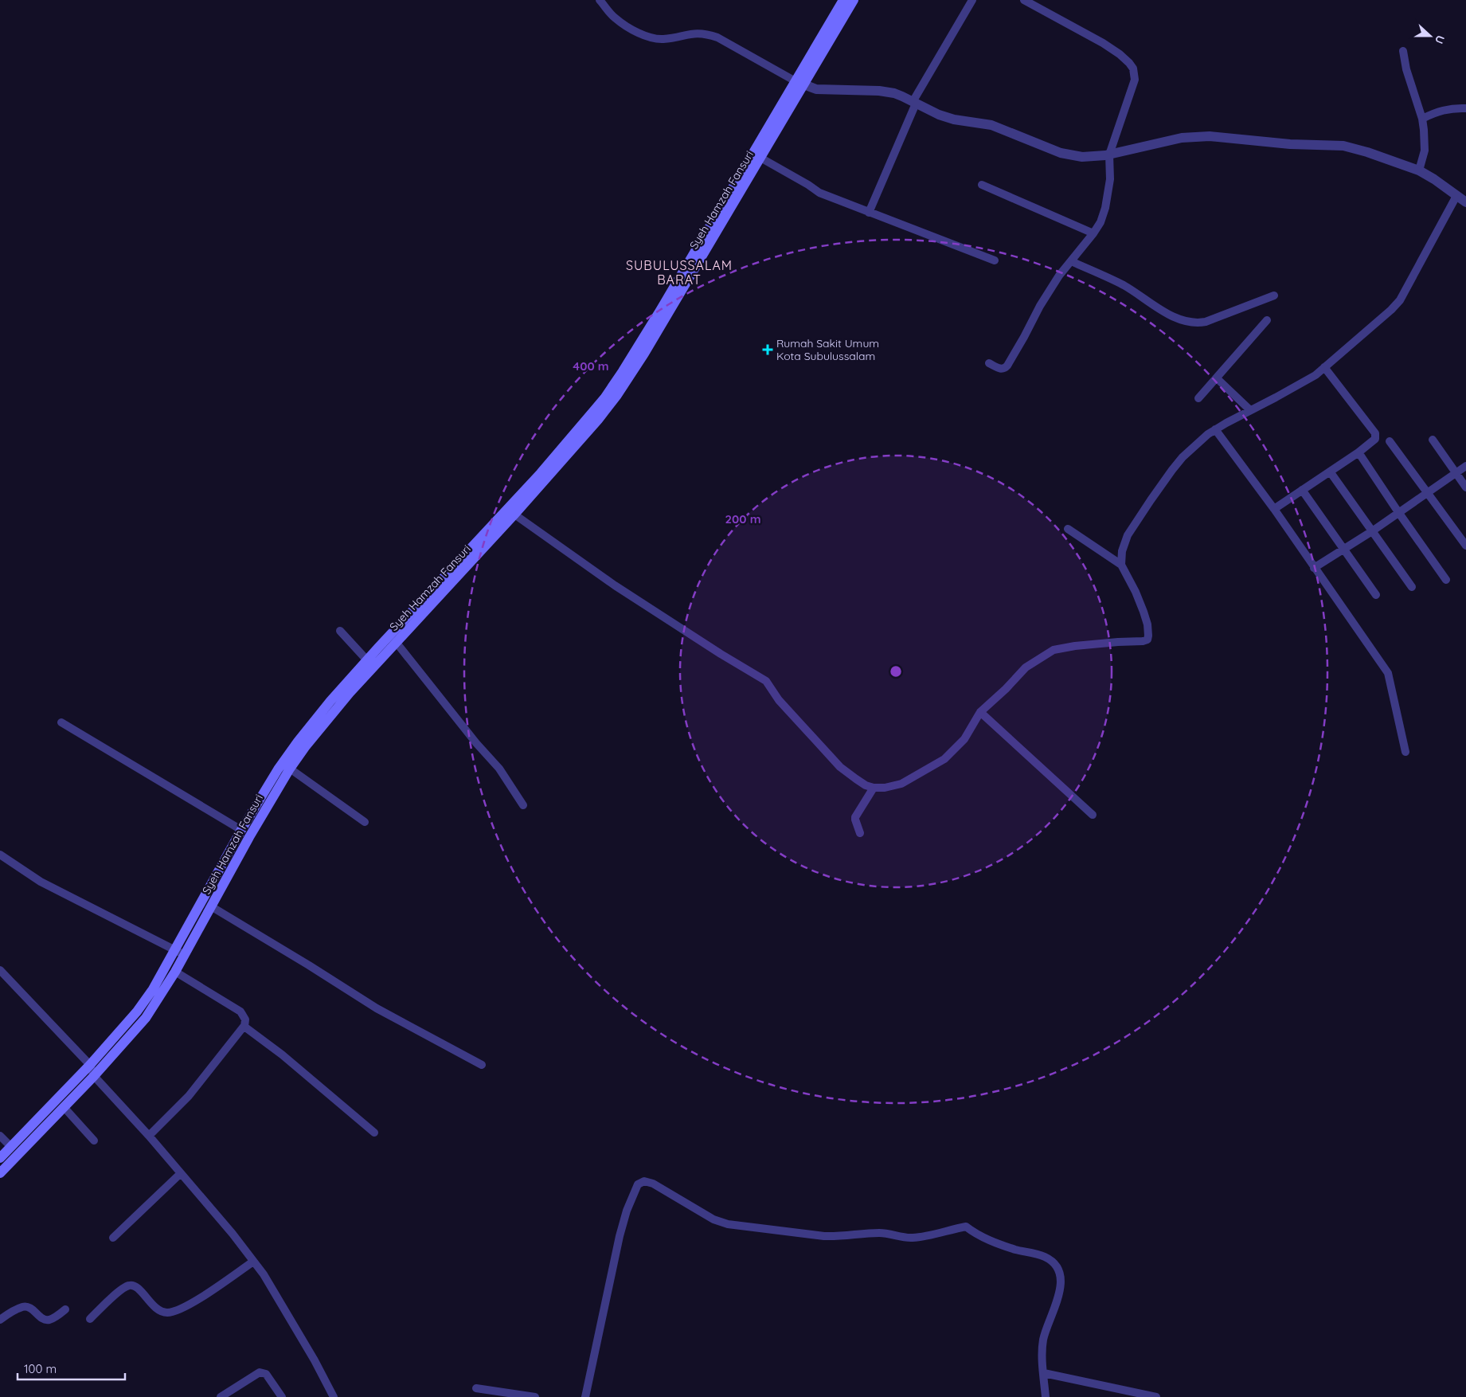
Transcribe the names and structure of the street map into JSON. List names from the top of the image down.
{
  "streets": {
    "main road": ["Syeh Hamzah Fansuri"]
  },
  "districts": ["SUBULUSSALAM BARAT"],
  "places": {
    "health": ["Rumah Sakit Umum Kota Subulussalam"]
  },
  "scale_bar": "100 m",
  "north": "right",
  "rings": ["400 m", "200 m"]
}
